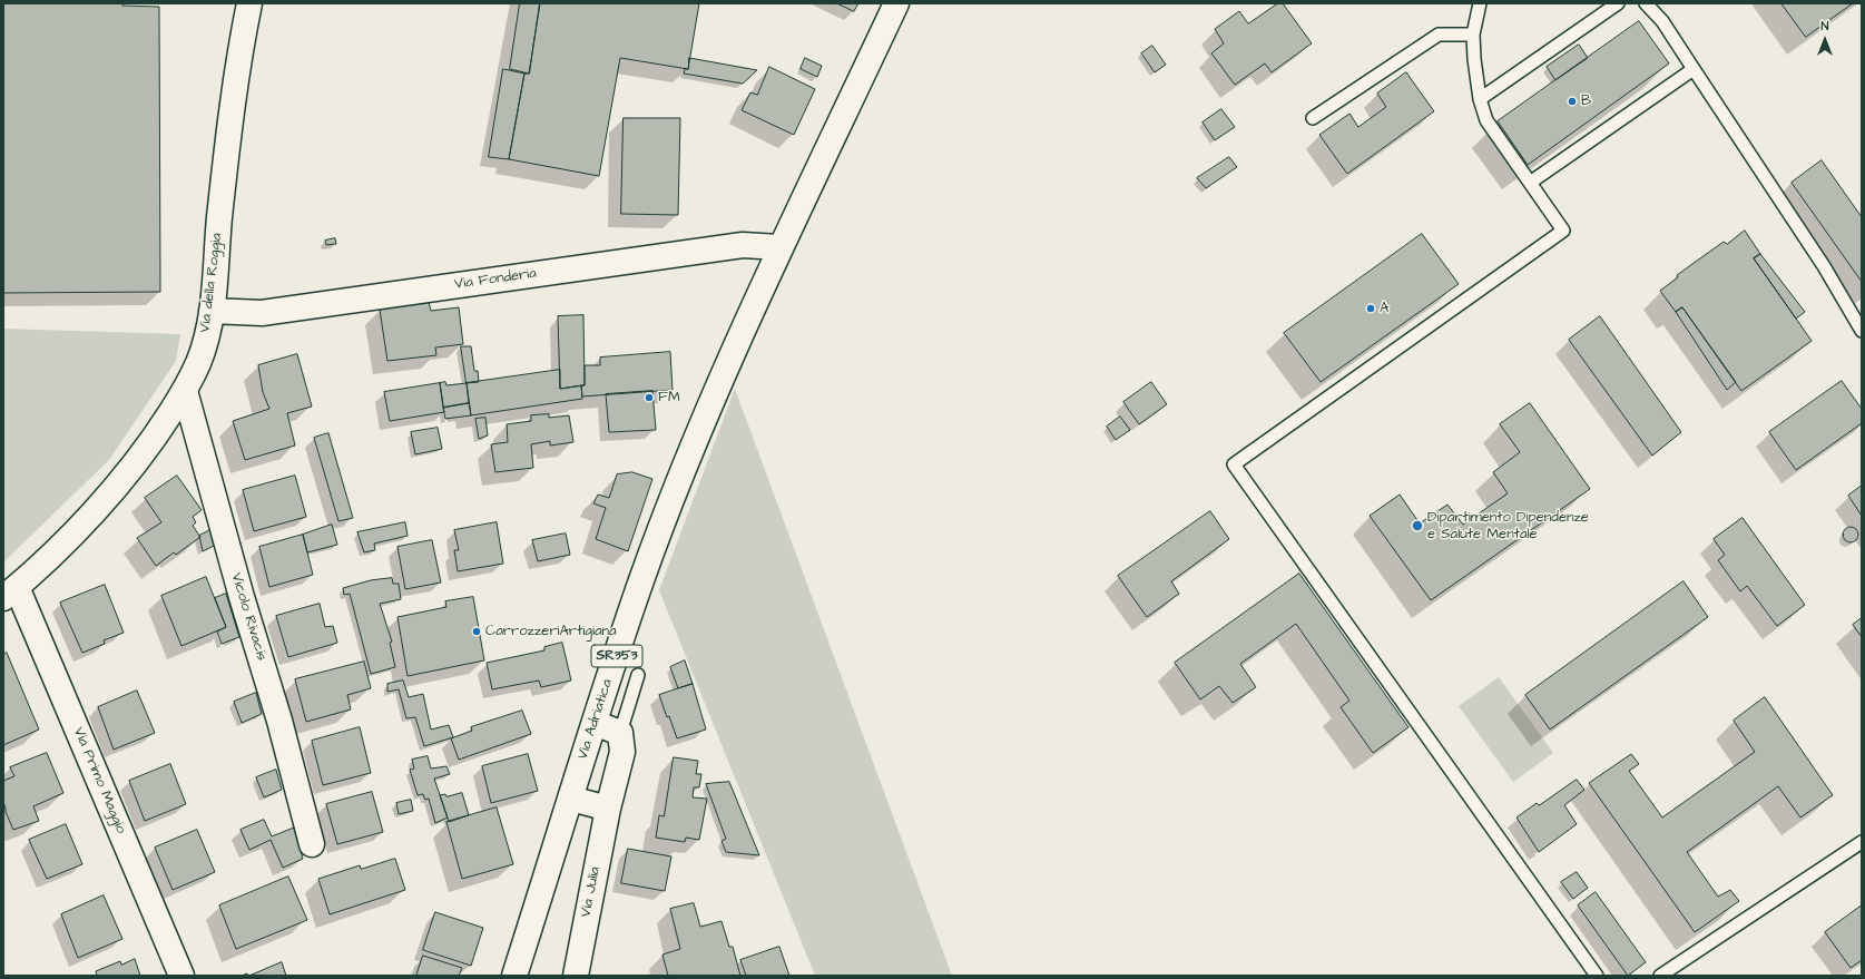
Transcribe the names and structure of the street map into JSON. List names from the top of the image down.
{
  "streets": {
    "street": [
      "Via Fonderia",
      "Via della Roggia",
      "Vicolo Rivacis",
      "SR353",
      "Via Adriatica",
      "Via Primo Maggio",
      "Via Julia"
    ]
  },
  "crossings": [
    ["Via Fonderia", "Via della Roggia"],
    ["Via Fonderia", "Via Adriatica"],
    ["Via della Roggia", "Vicolo Rivacis"],
    ["Via della Roggia", "Via Primo Maggio"]
  ],
  "places": [
    "B",
    "A",
    "FM",
    "Dipartimento Dipendenze e Salute Mentale",
    "CarrozzeriArtigiana"
  ],
  "north": "top"
}
